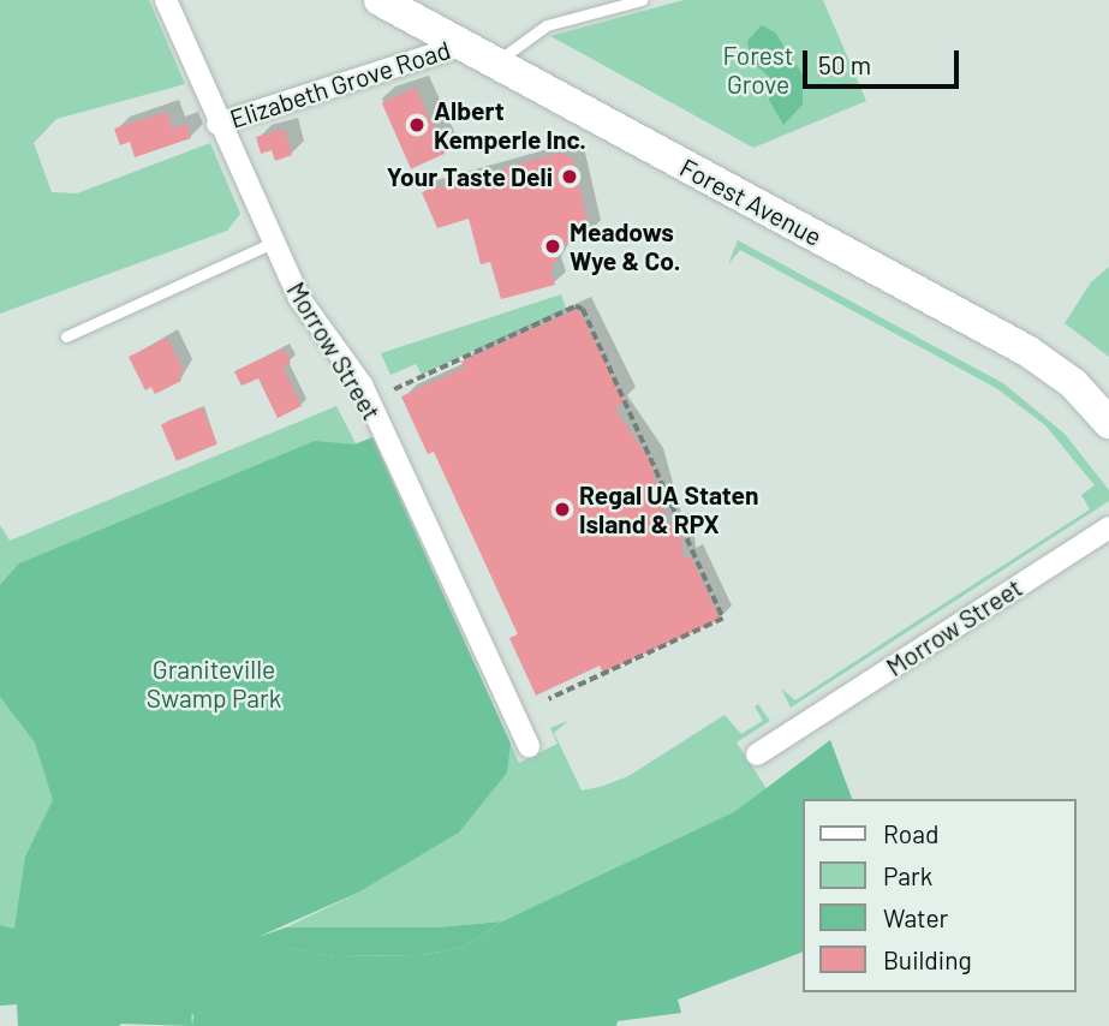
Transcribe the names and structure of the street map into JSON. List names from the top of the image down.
{
  "streets": {
    "main road": ["Forest Avenue"],
    "street": ["Elizabeth Grove Road", "Morrow Street"]
  },
  "crossings": [
    ["Elizabeth Grove Road", "Forest Avenue"],
    ["Elizabeth Grove Road", "Morrow Street"]
  ],
  "parks": ["Forest Grove", "Graniteville Swamp Park"],
  "places": [
    "Albert Kemperle Inc.",
    "Your Taste Deli",
    "Meadows Wye & Co.",
    "Regal UA Staten Island & RPX"
  ],
  "legend": [
    "Road",
    "Park",
    "Water",
    "Building"
  ],
  "scale_bar": "50 m"
}
